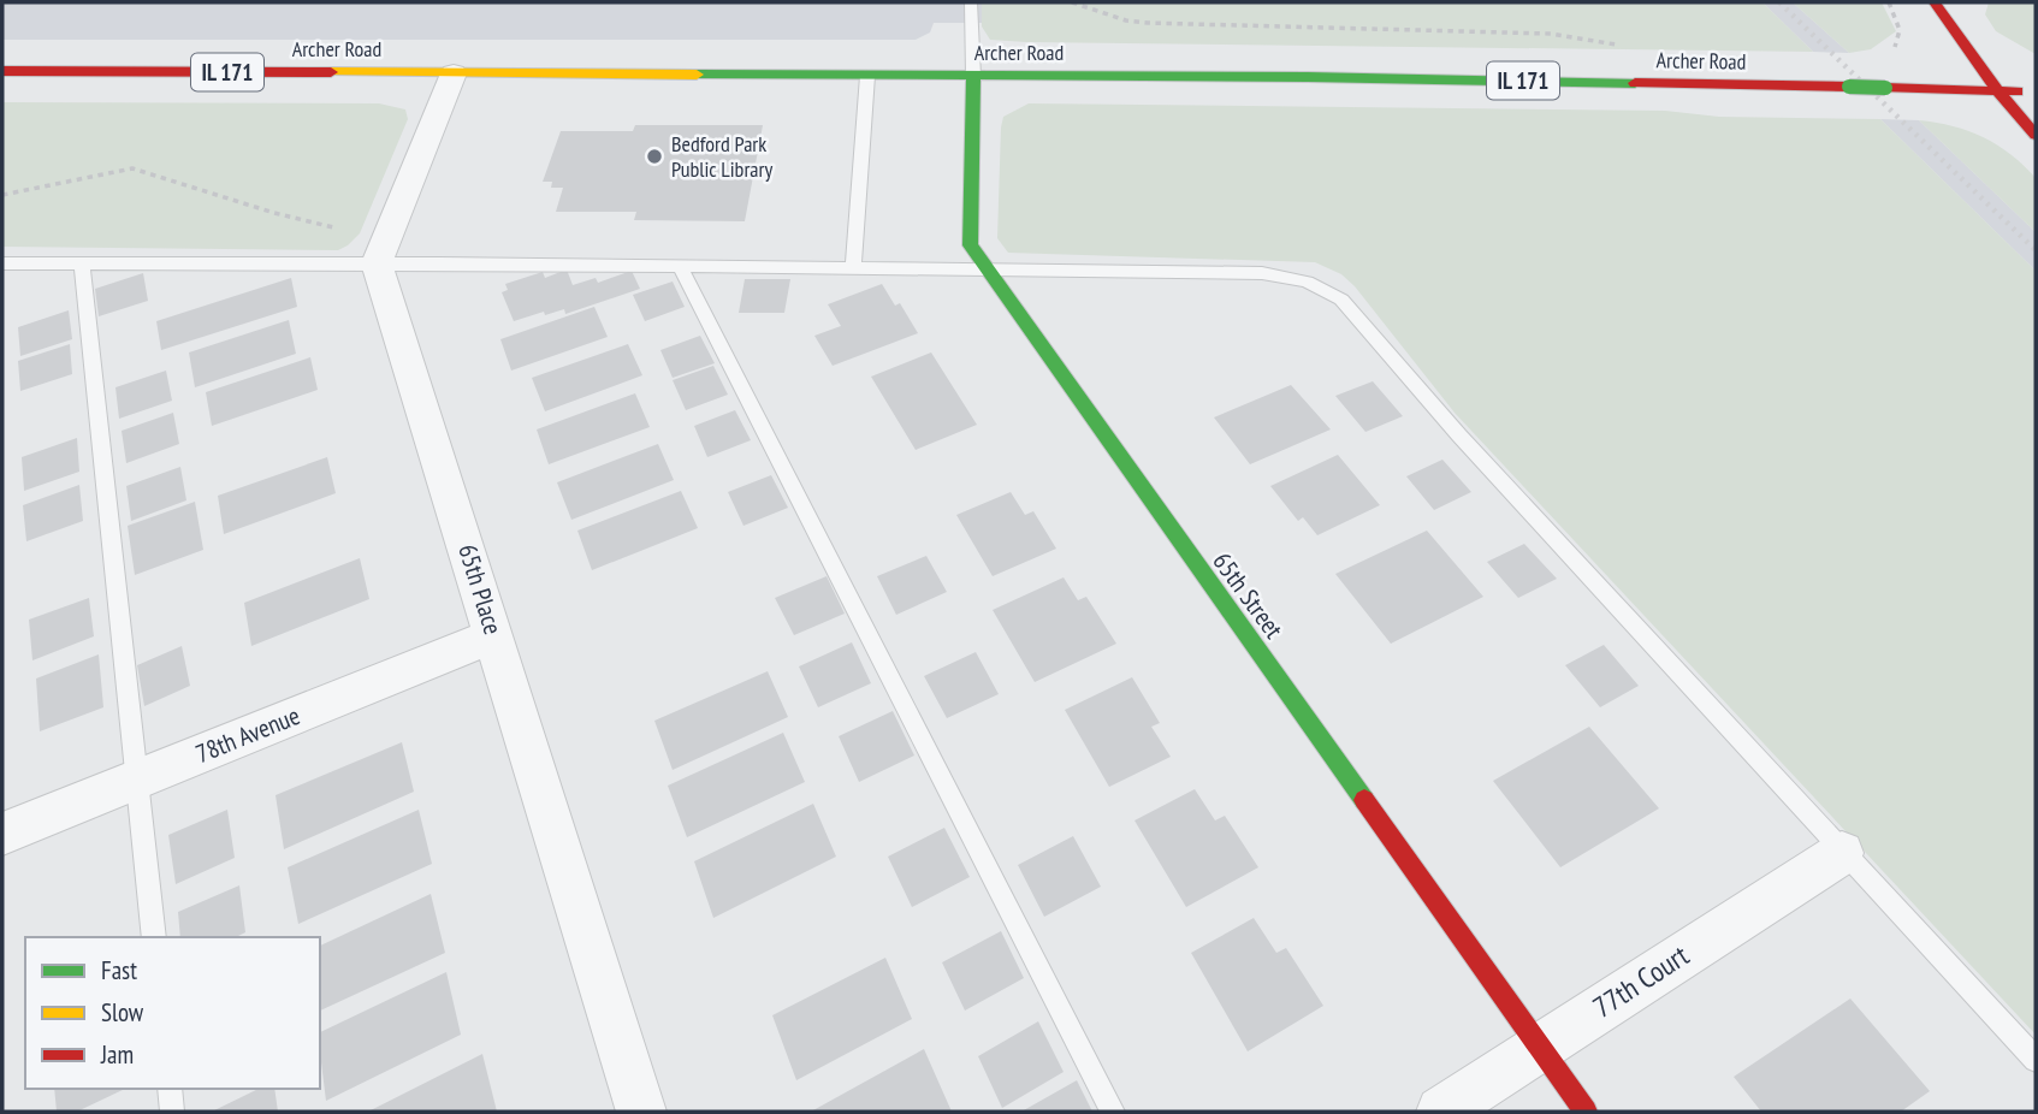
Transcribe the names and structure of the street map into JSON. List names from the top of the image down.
{
  "streets": {
    "main road": ["Archer Road", "IL 171", "65th Street"],
    "street": ["65th Place", "78th Avenue", "77th Court"]
  },
  "crossings": [
    ["Archer Road", "65th Street"],
    ["65th Place", "78th Avenue"],
    ["65th Street", "77th Court"]
  ],
  "places": ["Bedford Park Public Library"],
  "legend": ["Fast", "Slow", "Jam"]
}
